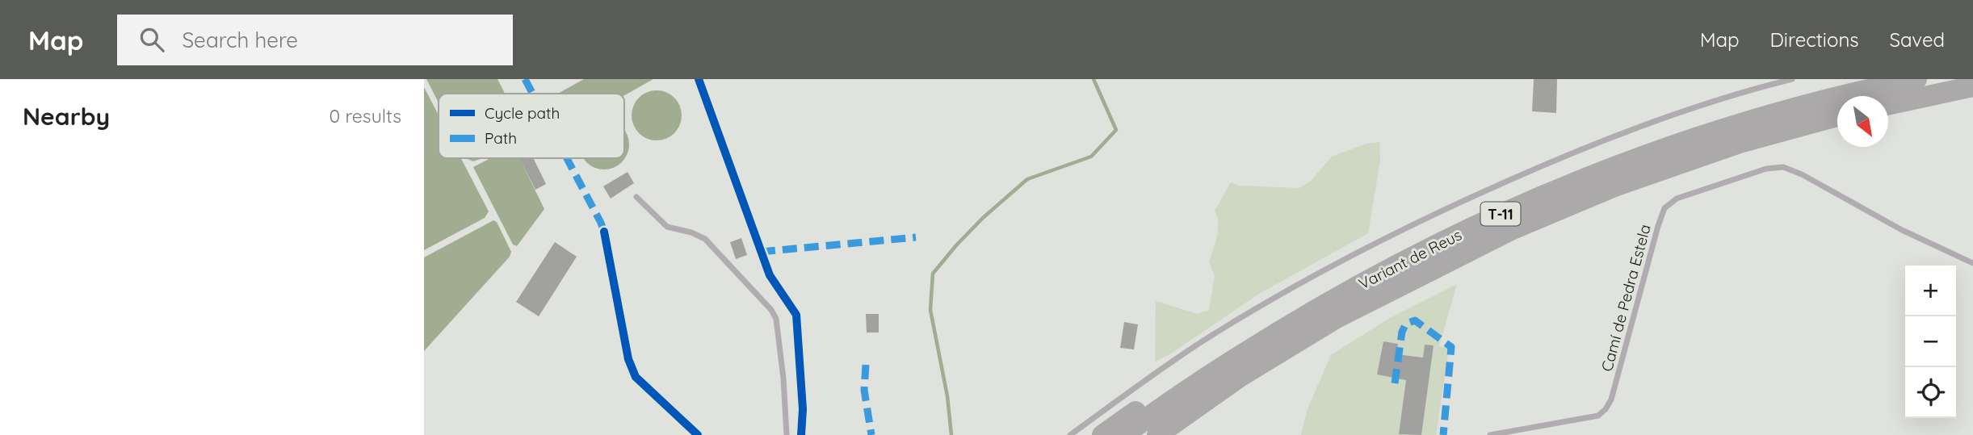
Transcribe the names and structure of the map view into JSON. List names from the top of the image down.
{
  "streets": {
    "highway": ["T-11", "Variant de Reus"],
    "lane": ["Camí de Pedra Estela"]
  },
  "legend": ["Cycle path", "Path"],
  "north": "bottom right",
  "page": {
    "header": "Map",
    "search": "Search here",
    "nav": ["Map", "Directions", "Saved"],
    "heading": ["Nearby", "0 results"],
    "map_buttons": ["+", "−"]
  }
}
